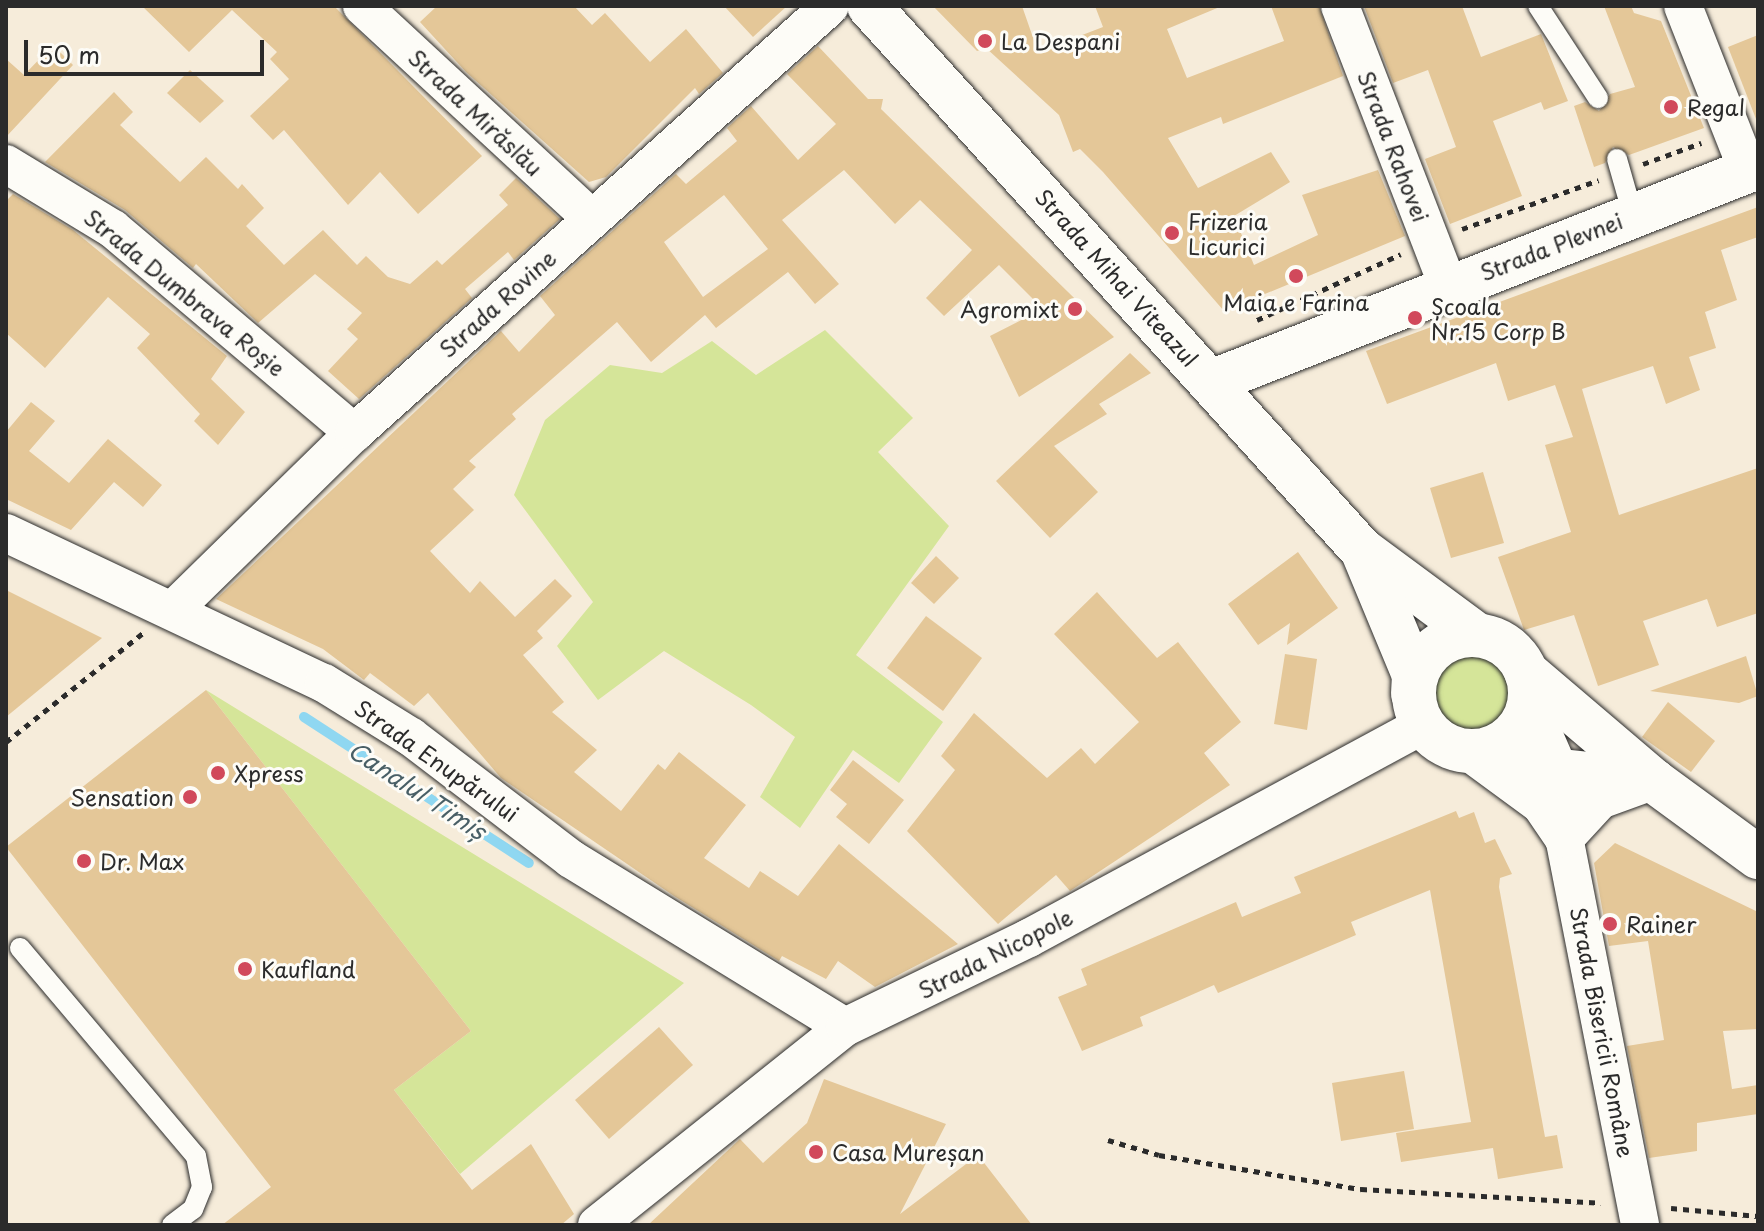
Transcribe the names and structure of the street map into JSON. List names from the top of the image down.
{
  "streets": {
    "street": [
      "Strada Mirăslău",
      "Strada Rahovei",
      "Strada Plevnei",
      "Strada Mihai Viteazul",
      "Strada Dumbrava Roșie",
      "Strada Rovine",
      "Strada Enupărului",
      "Strada Nicopole",
      "Strada Bisericii Române"
    ]
  },
  "crossings": [
    ["Strada Mirăslău", "Strada Rovine"],
    ["Strada Rahovei", "Strada Plevnei"],
    ["Strada Plevnei", "Strada Mihai Viteazul"],
    ["Strada Mihai Viteazul", "Strada Nicopole"],
    ["Strada Mihai Viteazul", "Strada Bisericii Române"],
    ["Strada Dumbrava Roșie", "Strada Rovine"],
    ["Strada Rovine", "Strada Enupărului"],
    ["Strada Enupărului", "Strada Nicopole"],
    ["Strada Nicopole", "Strada Bisericii Române"]
  ],
  "water": ["Canalul Timiș"],
  "places": [
    "La Despani",
    "Regal",
    "Frizeria Licurici",
    "Maia e Farina",
    "Agromixt",
    "Școala Nr.15 Corp B",
    "Xpress",
    "Sensation",
    "Dr. Max",
    "Rainer",
    "Kaufland",
    "Casa Mureșan"
  ],
  "scale_bar": "50 m"
}
